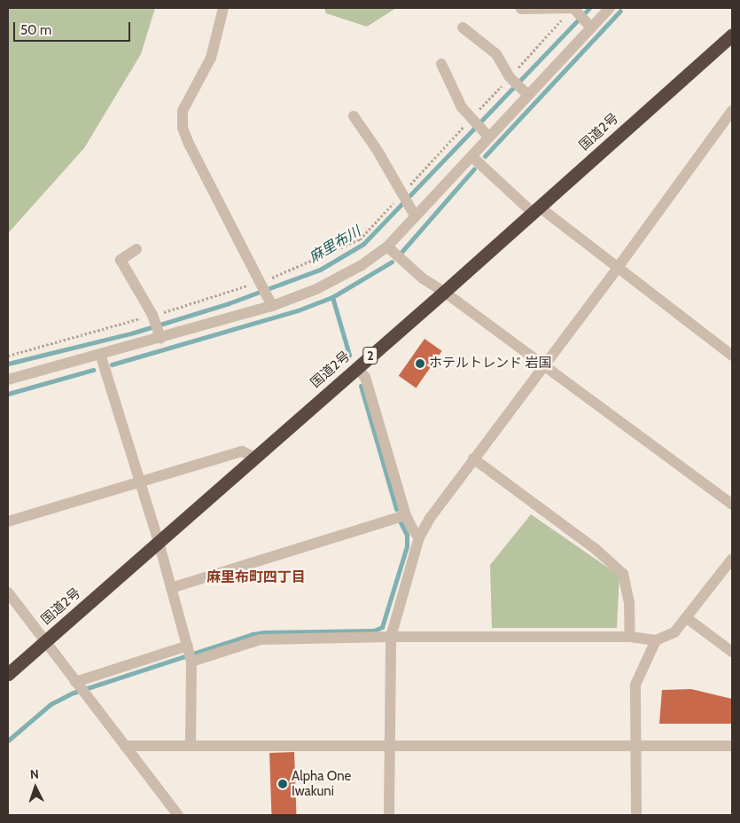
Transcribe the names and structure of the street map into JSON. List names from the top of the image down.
{
  "streets": {
    "highway": ["国道2号", "2"]
  },
  "districts": ["麻里布町四丁目"],
  "water": ["麻里布川"],
  "places": ["ホテルトレンド 岩国", "Alpha One Iwakuni"],
  "scale_bar": "50 m",
  "north": "top"
}
